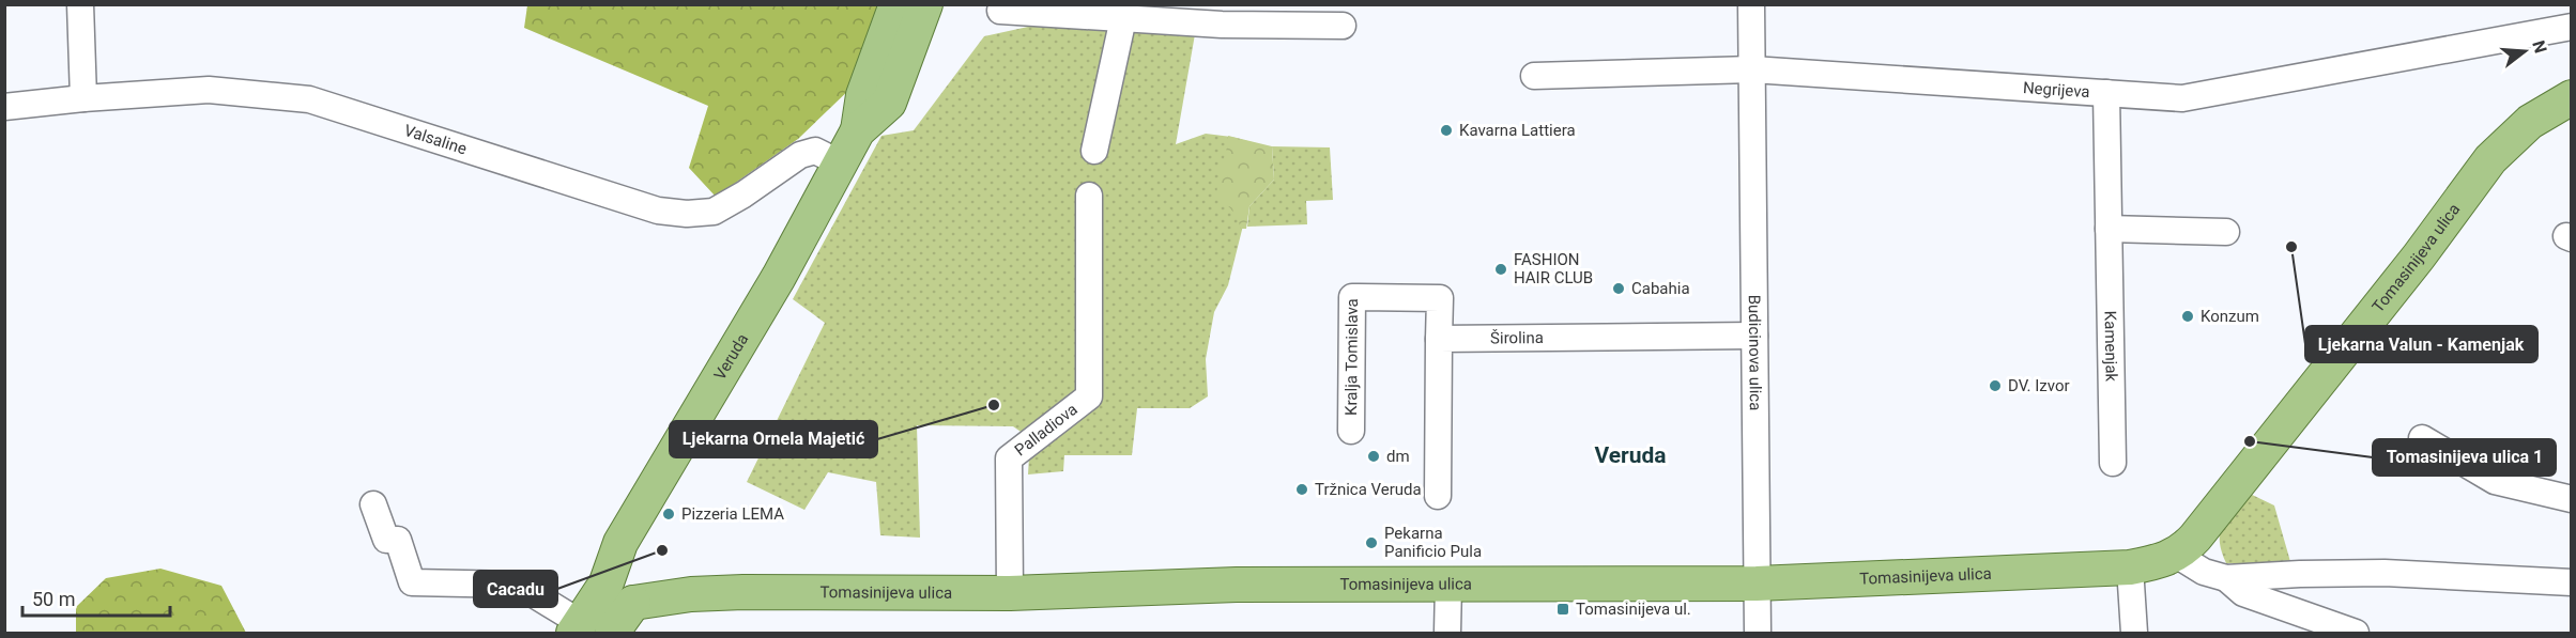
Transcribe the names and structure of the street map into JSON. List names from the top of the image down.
{
  "streets": {
    "main road": ["Tomasinijeva ulica", "Veruda"],
    "street": [
      "Negrijeva",
      "Valsaline",
      "Širolina",
      "Kamenjak",
      "Budicinova ulica",
      "Kralja Tomislava",
      "Palladiova"
    ]
  },
  "crossings": [
    ["Negrijeva", "Kamenjak"],
    ["Negrijeva", "Budicinova ulica"],
    ["Valsaline", "Veruda"],
    ["Tomasinijeva ulica", "Budicinova ulica"],
    ["Tomasinijeva ulica", "Palladiova"],
    ["Širolina", "Budicinova ulica"],
    ["Širolina", "Kralja Tomislava"]
  ],
  "districts": ["Veruda"],
  "places": {
    "other": [
      "Kavarna Lattiera",
      "Ljekarna Valun - Kamenjak",
      "FASHION HAIR CLUB",
      "Cabahia",
      "Konzum",
      "DV. Izvor",
      "Ljekarna Ornela Majetić",
      "Tomasinijeva ulica 1",
      "dm",
      "Tržnica Veruda",
      "Pizzeria LEMA",
      "Pekarna Panificio Pula",
      "Cacadu"
    ],
    "transit": ["Tomasinijeva ul."]
  },
  "scale_bar": "50 m",
  "north": "right"
}
